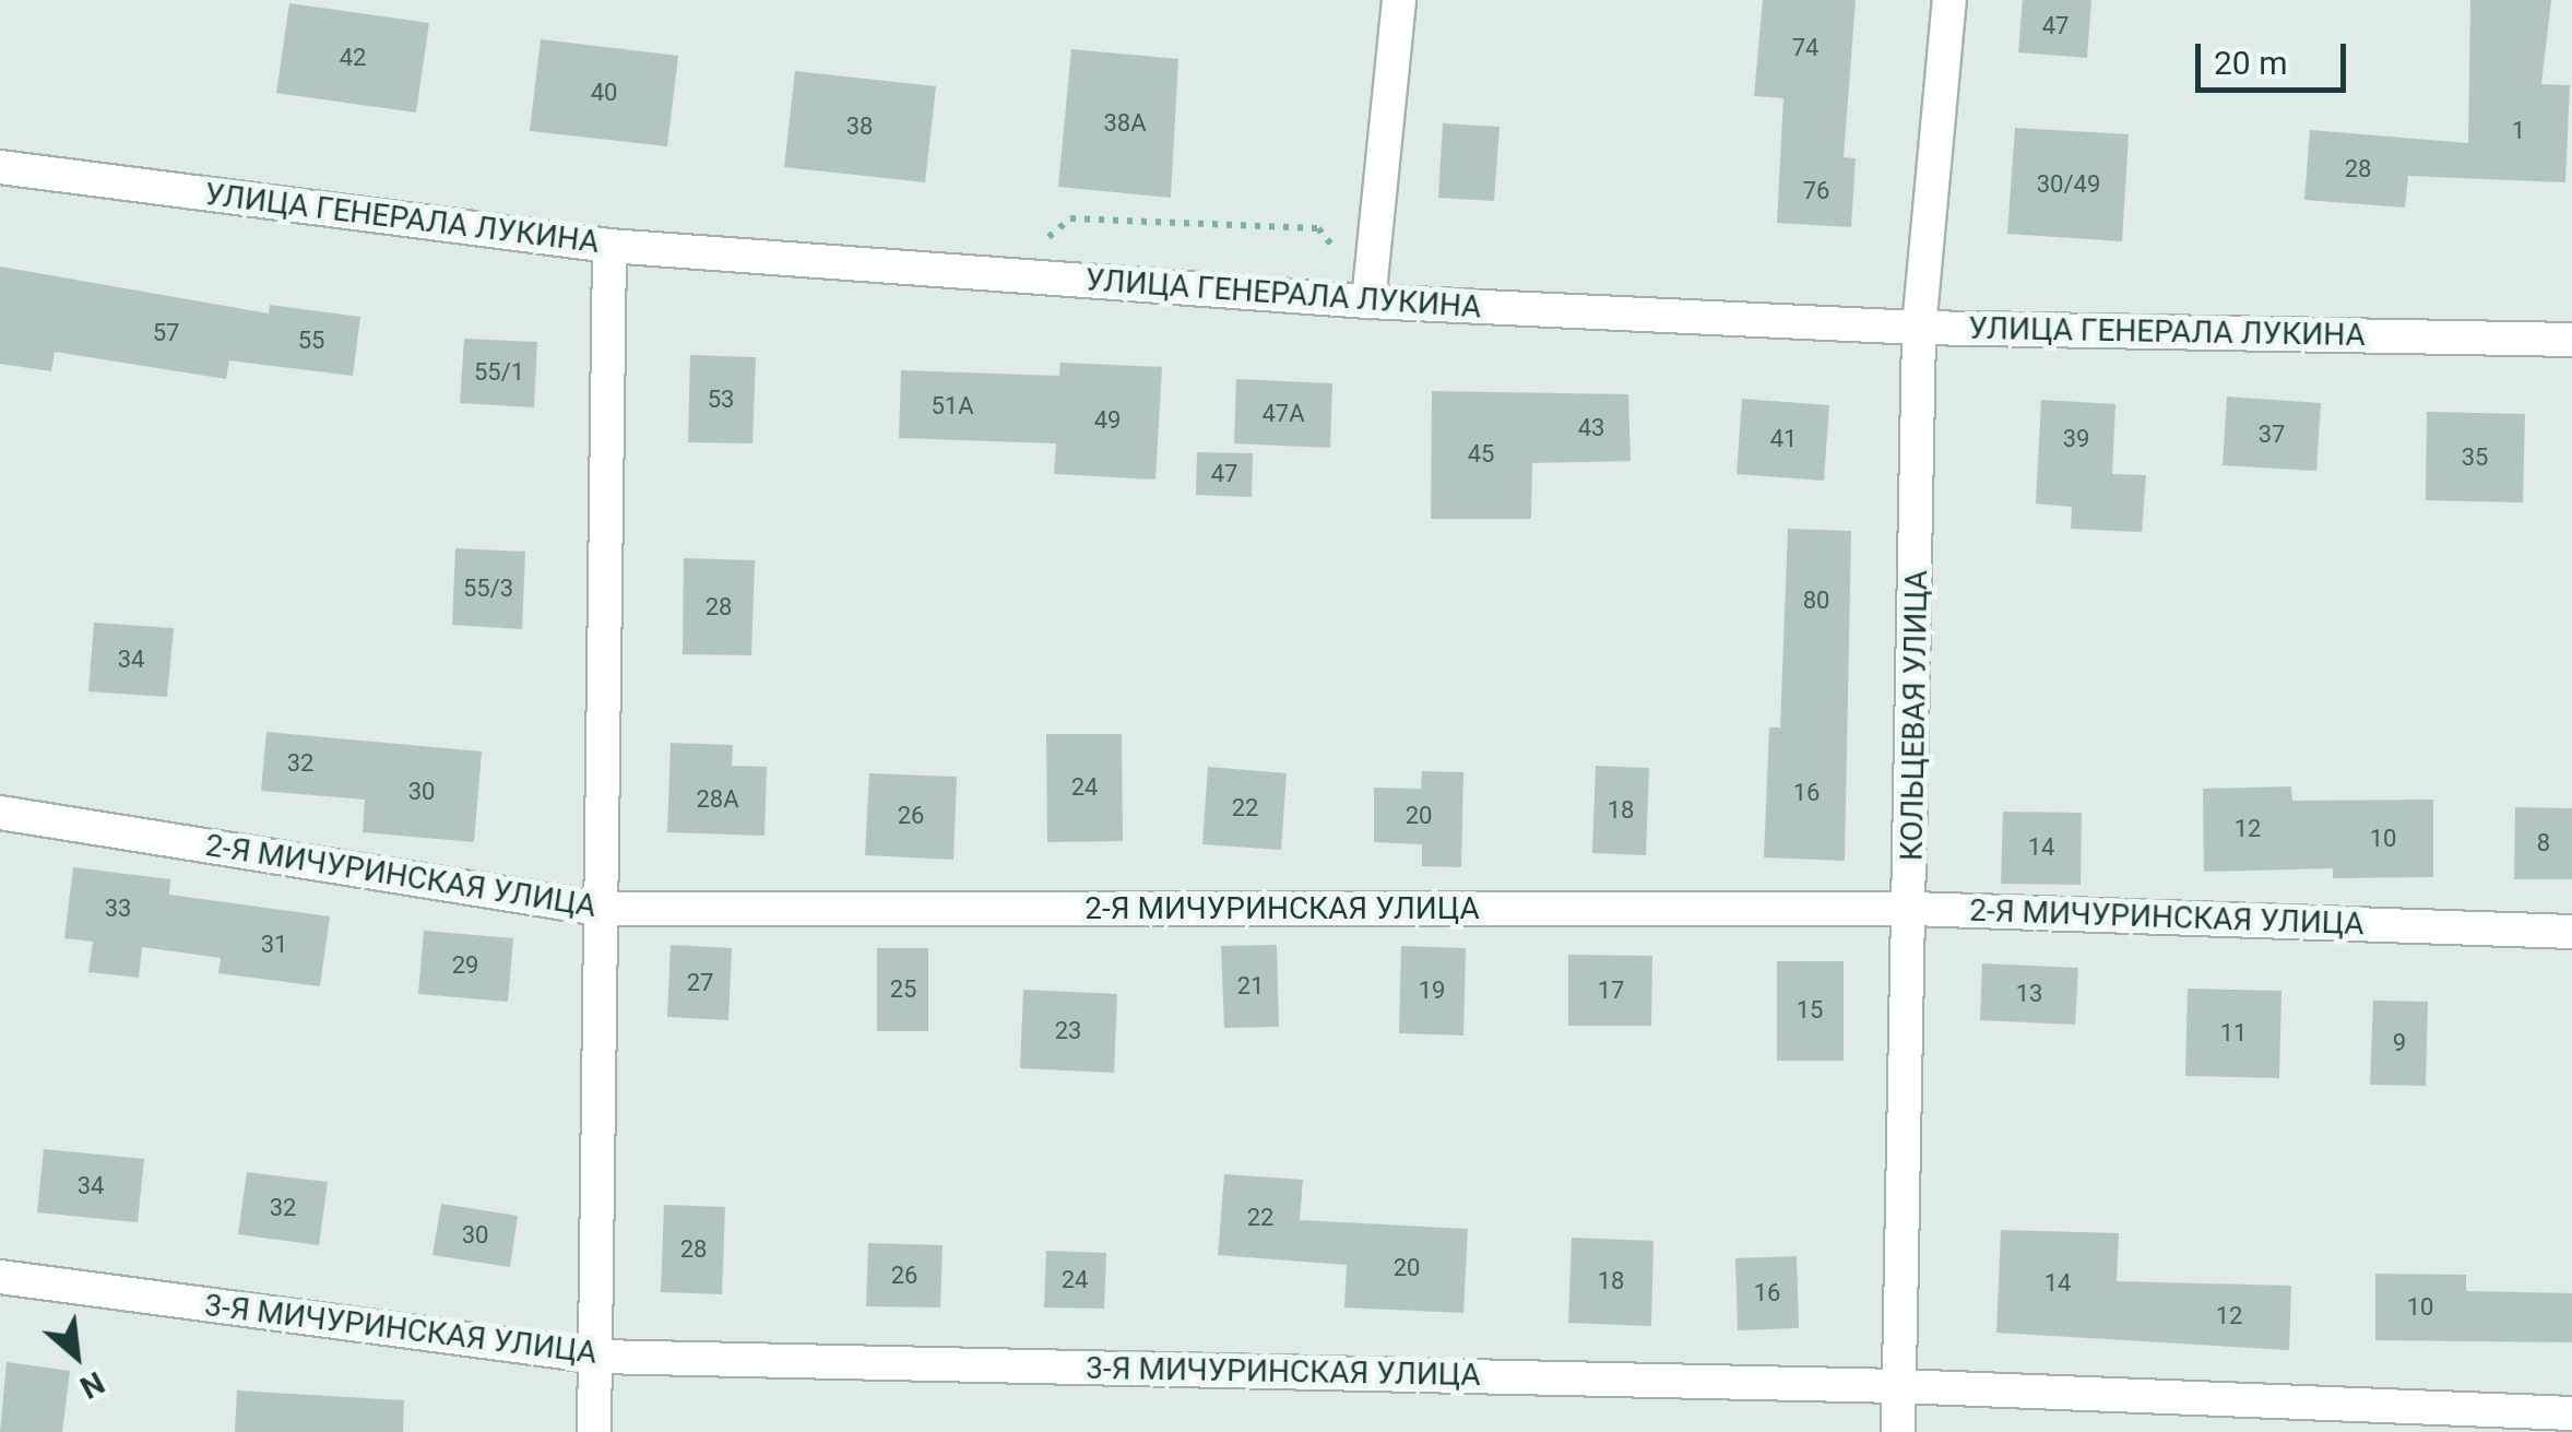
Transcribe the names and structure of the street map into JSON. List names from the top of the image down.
{
  "streets": {
    "street": [
      "УЛИЦА ГЕНЕРАЛА ЛУКИНА",
      "КОЛЬЦЕВАЯ УЛИЦА",
      "2-Я МИЧУРИНСКАЯ УЛИЦА",
      "3-Я МИЧУРИНСКАЯ УЛИЦА"
    ]
  },
  "crossings": [
    ["УЛИЦА ГЕНЕРАЛА ЛУКИНА", "КОЛЬЦЕВАЯ УЛИЦА"],
    ["КОЛЬЦЕВАЯ УЛИЦА", "2-Я МИЧУРИНСКАЯ УЛИЦА"],
    ["КОЛЬЦЕВАЯ УЛИЦА", "3-Я МИЧУРИНСКАЯ УЛИЦА"]
  ],
  "house_numbers": [
    "47",
    "74",
    "42",
    "40",
    "38А",
    "38",
    "1",
    "28",
    "30/49",
    "76",
    "57",
    "55",
    "55/1",
    "53",
    "51А",
    "47А",
    "49",
    "43",
    "37",
    "41",
    "39",
    "45",
    "35",
    "47",
    "55/3",
    "80",
    "28",
    "34",
    "32",
    "24",
    "30",
    "16",
    "28А",
    "22",
    "18",
    "26",
    "20",
    "12",
    "10",
    "8",
    "14",
    "33",
    "31",
    "29",
    "27",
    "21",
    "25",
    "19",
    "17",
    "13",
    "15",
    "23",
    "11",
    "9",
    "34",
    "32",
    "22",
    "30",
    "28",
    "20",
    "26",
    "24",
    "18",
    "14",
    "16",
    "10",
    "12"
  ],
  "scale_bar": "20 m",
  "north": "bottom right"
}
